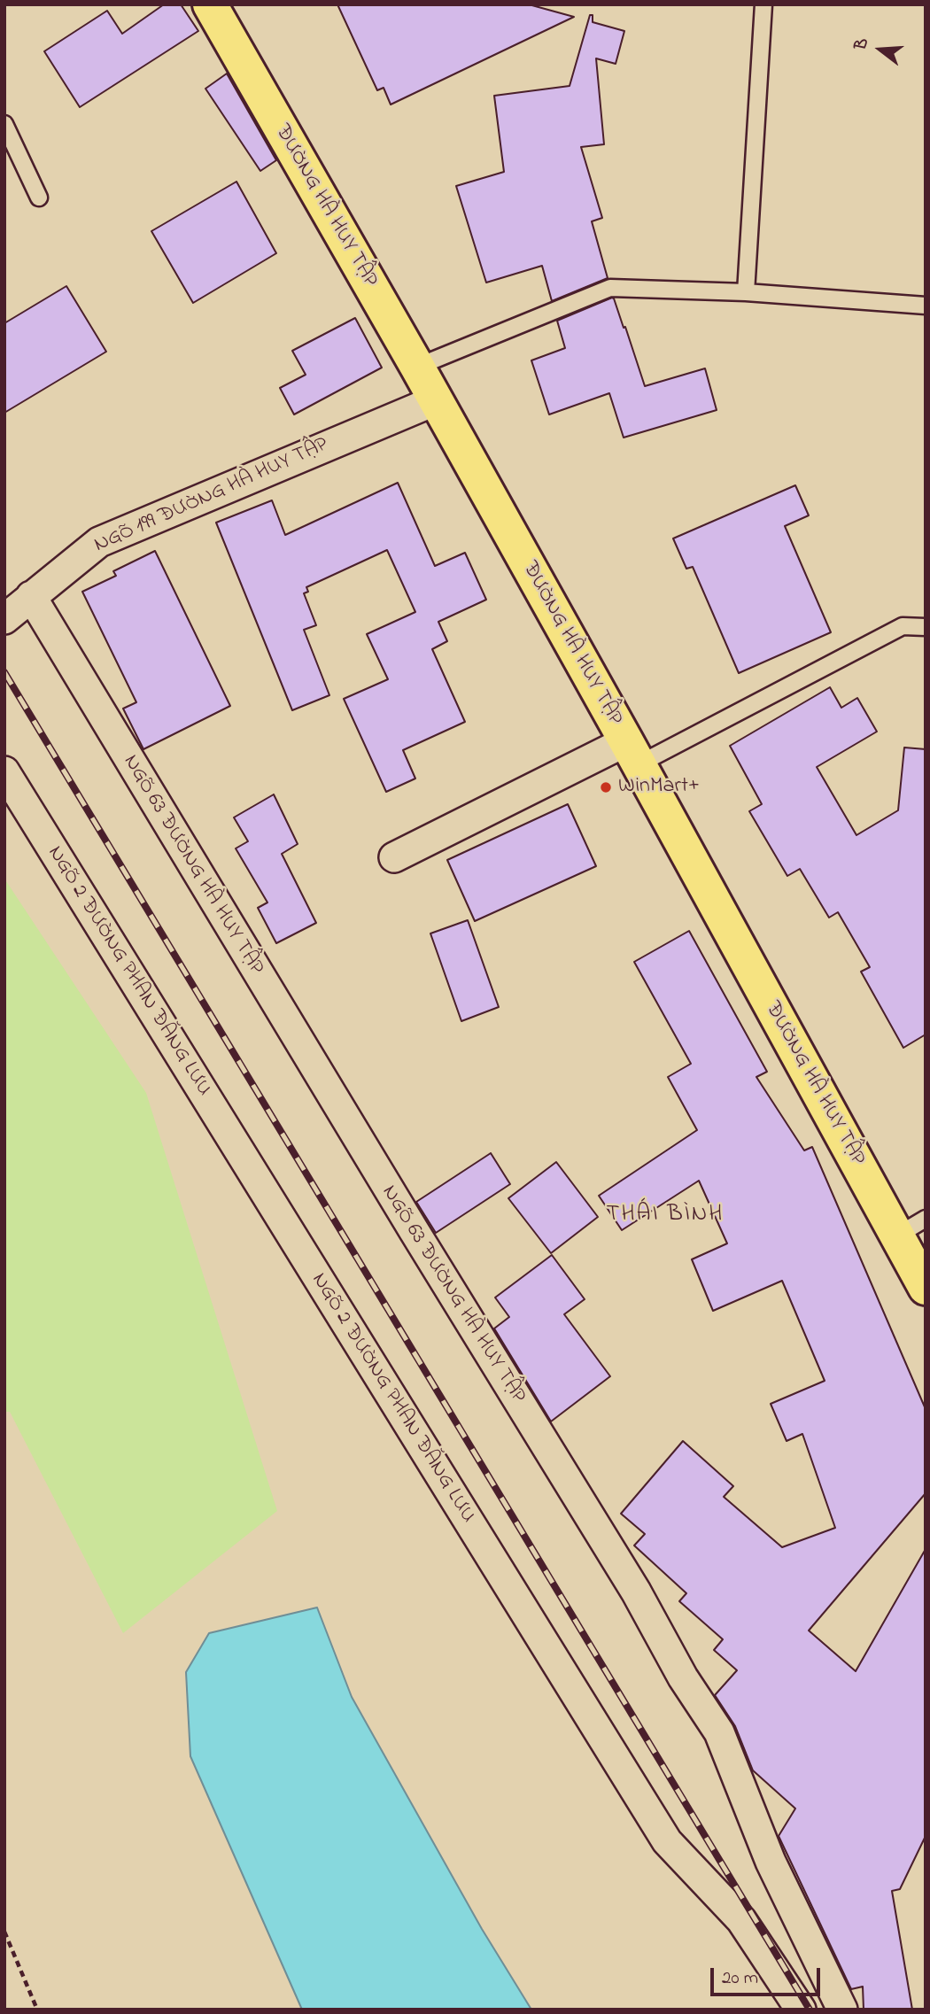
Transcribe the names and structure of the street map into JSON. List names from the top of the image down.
{
  "streets": {
    "main road": ["ĐƯỜNG HÀ HUY TẬP"],
    "street": ["NGÕ 199 ĐƯỜNG HÀ HUY TẬP", "NGÕ 63 ĐƯỜNG HÀ HUY TẬP", "NGÕ 2 ĐƯỜNG PHAN ĐĂNG LƯU"]
  },
  "crossings": [
    ["ĐƯỜNG HÀ HUY TẬP", "NGÕ 199 ĐƯỜNG HÀ HUY TẬP"],
    ["NGÕ 199 ĐƯỜNG HÀ HUY TẬP", "NGÕ 63 ĐƯỜNG HÀ HUY TẬP"]
  ],
  "districts": ["THÁI BÌNH"],
  "places": ["WinMart+"],
  "scale_bar": "20 m",
  "north": "left"
}
